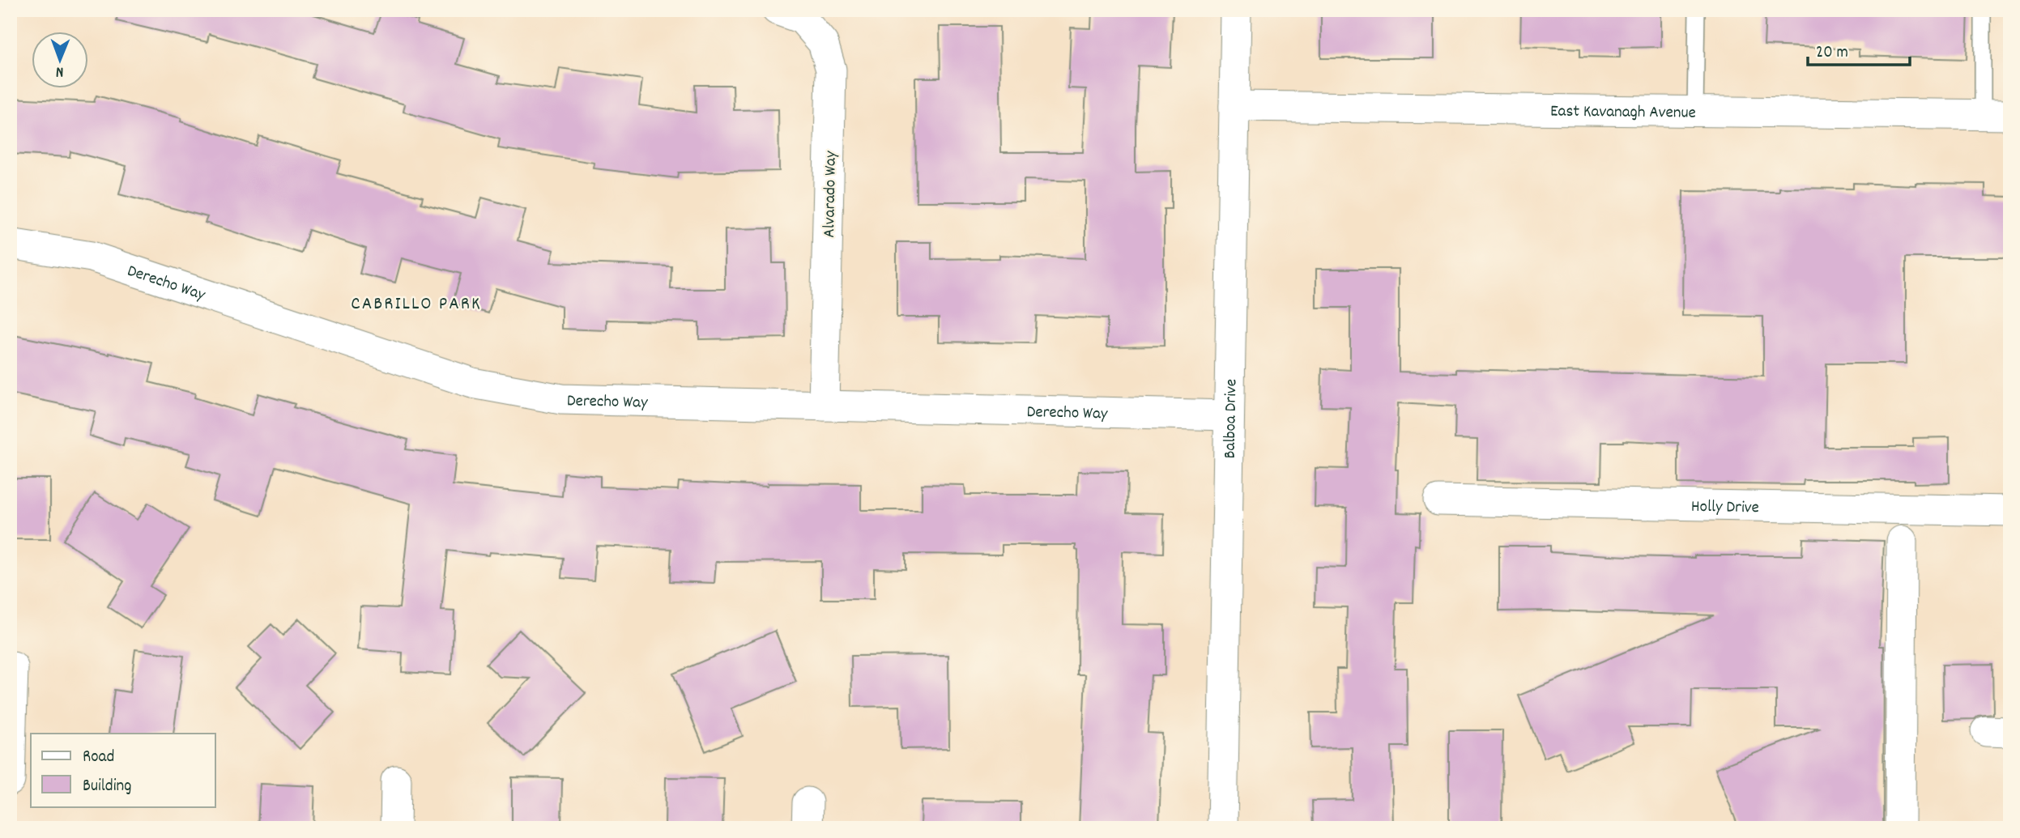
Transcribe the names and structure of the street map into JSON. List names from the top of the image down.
{
  "streets": {
    "street": [
      "East Kavanagh Avenue",
      "Alvarado Way",
      "Derecho Way",
      "Balboa Drive",
      "Holly Drive"
    ]
  },
  "crossings": [
    ["East Kavanagh Avenue", "Balboa Drive"],
    ["Alvarado Way", "Derecho Way"],
    ["Derecho Way", "Balboa Drive"]
  ],
  "districts": ["CABRILLO PARK"],
  "legend": ["Road", "Building"],
  "scale_bar": "20 m",
  "north": "bottom"
}
